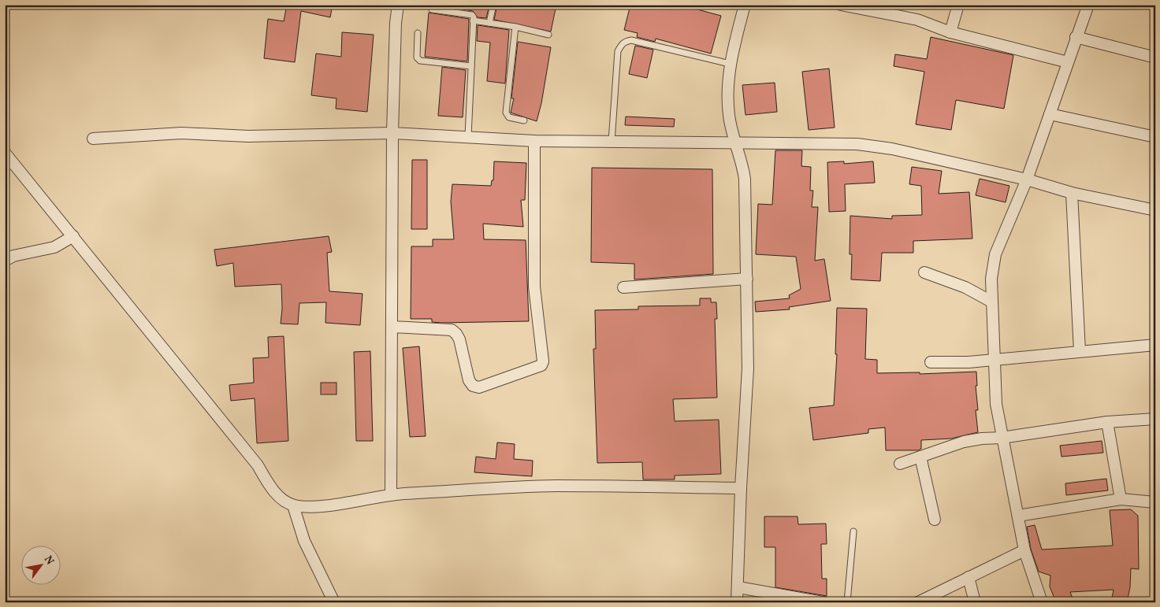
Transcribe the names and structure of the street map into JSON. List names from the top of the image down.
{
  "north": "top right"
}
